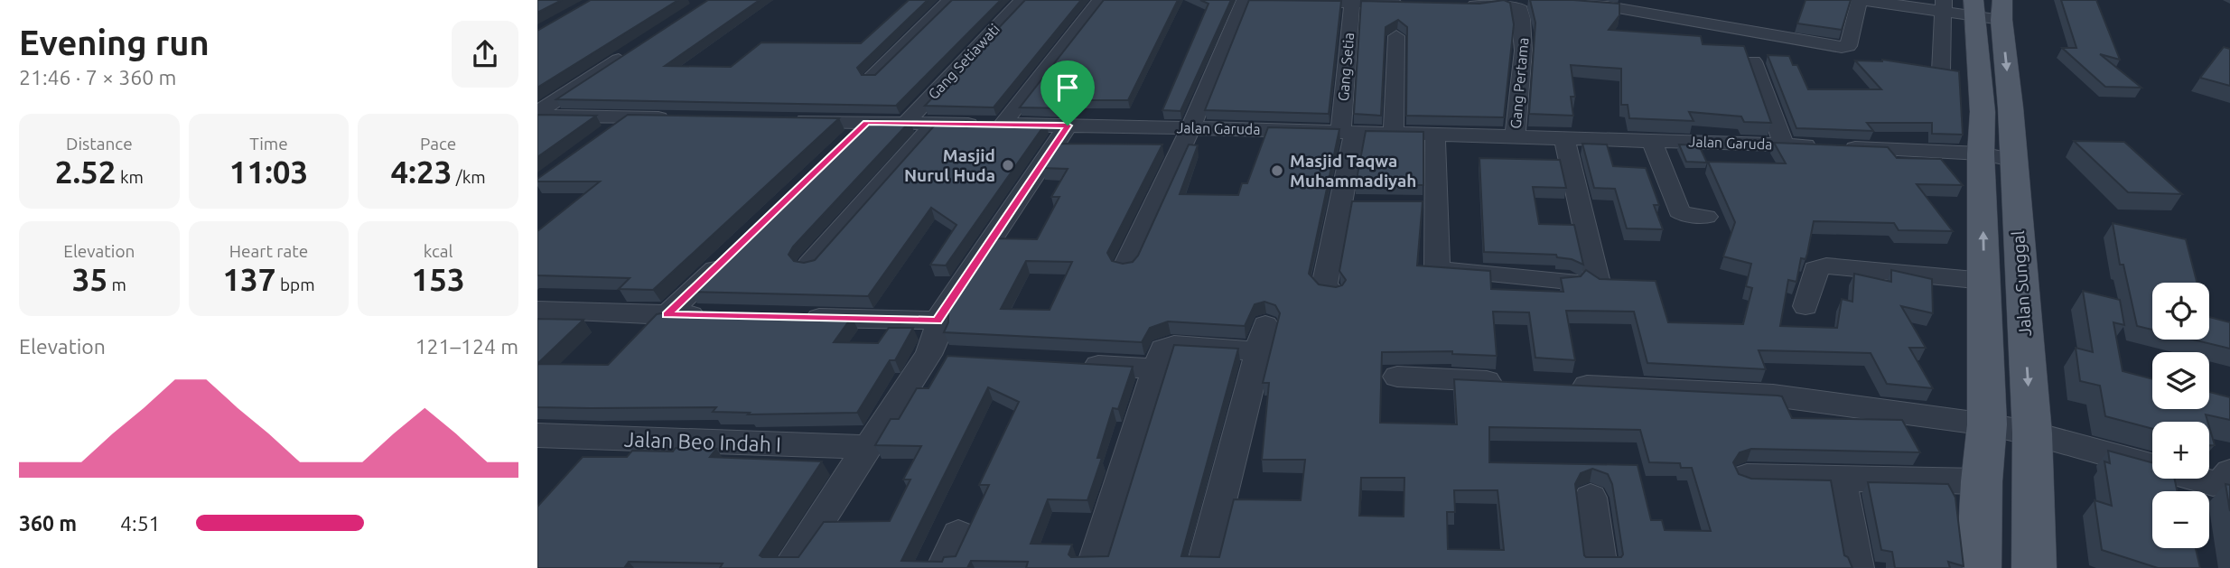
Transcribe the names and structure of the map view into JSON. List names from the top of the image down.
{
  "streets": {
    "main road": ["Jalan Sunggal"],
    "street": [
      "Gang Setiawati",
      "Gang Setia",
      "Gang Pertama",
      "Jalan Garuda",
      "Jalan Beo Indah I"
    ]
  },
  "crossings": [
    ["Gang Setiawati", "Jalan Garuda"],
    ["Gang Setia", "Jalan Garuda"],
    ["Gang Pertama", "Jalan Garuda"],
    ["Jalan Garuda", "Jalan Sunggal"]
  ],
  "places": ["Masjid Nurul Huda", "Masjid Taqwa Muhammadiyah"],
  "page": {
    "heading": ["Evening run", "21:46 · 7 × 360 m"],
    "stats": [
      ["Distance", "2.52 km"],
      ["Time", "11:03"],
      ["Pace", "4:23 /km"],
      ["Elevation", "35 m"],
      ["Heart rate", "137 bpm"],
      ["kcal", "153"]
    ],
    "map_buttons": ["+", "−"],
    "chart": ["Elevation", "121–124 m"],
    "list": [
      {
        "name": "360 m",
        "note": "4:51"
      }
    ]
  }
}
